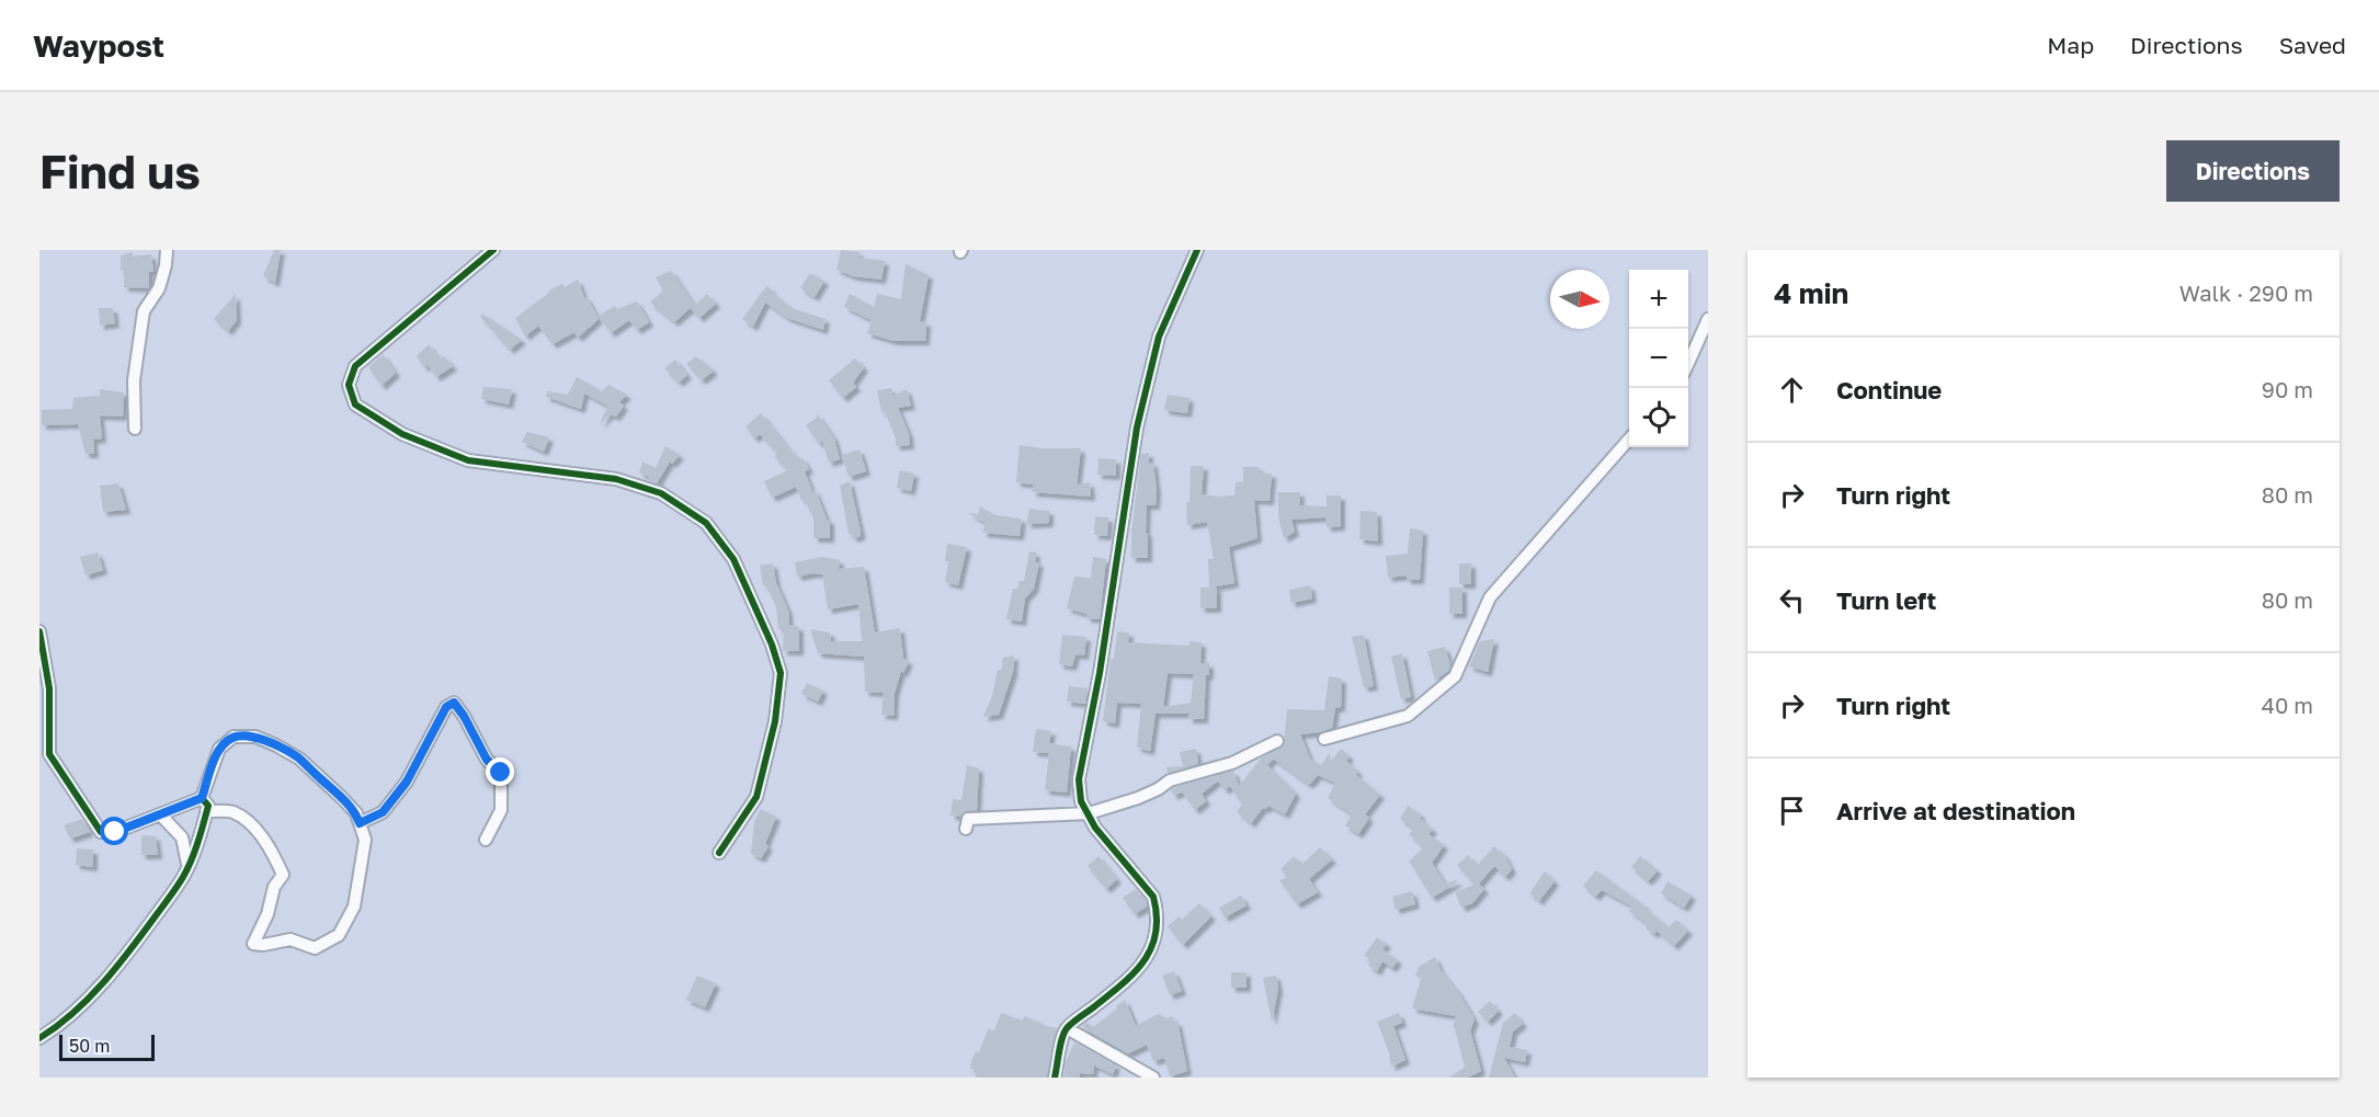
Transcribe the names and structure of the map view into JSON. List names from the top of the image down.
{
  "scale_bar": "50 m",
  "north": "right",
  "page": {
    "header": "Waypost",
    "nav": ["Map", "Directions", "Saved"],
    "buttons": "Directions",
    "title": "Find us",
    "heading": ["4 min", "Walk · 290 m"],
    "map_buttons": ["+", "−"],
    "list": [
      ["Continue", "90 m"],
      ["Turn right", "80 m"],
      ["Turn left", "80 m"],
      ["Turn right", "40 m"],
      "Arrive at destination"
    ],
    "scale": "50 m"
  }
}
